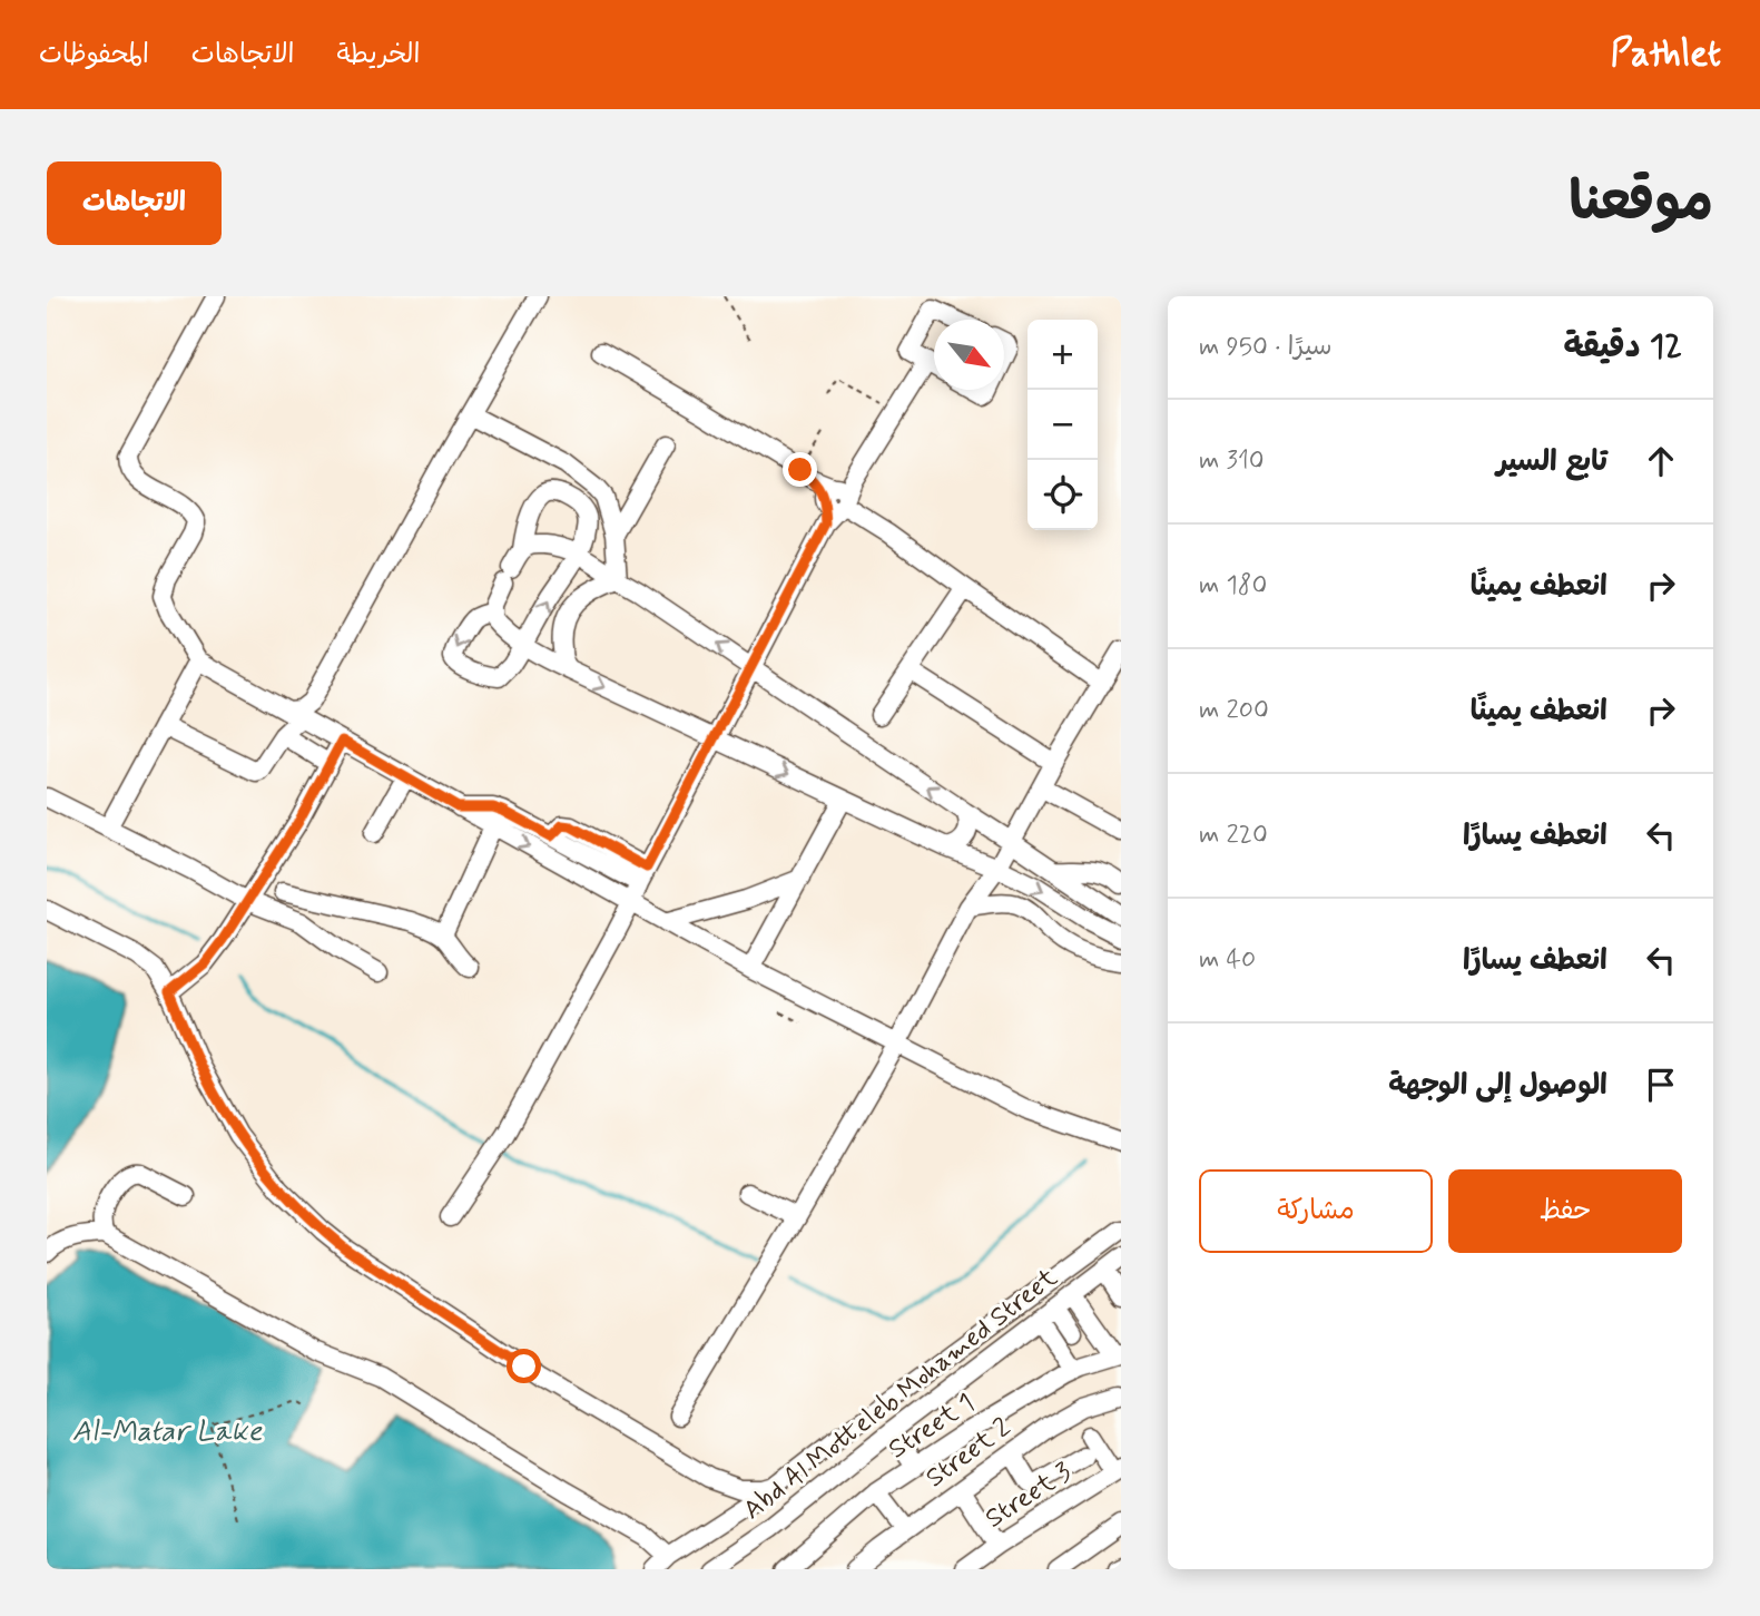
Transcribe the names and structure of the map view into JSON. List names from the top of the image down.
{
  "streets": {
    "street": [
      "Abd Al Motteleb Mohamed Street",
      "Street 1",
      "Street 2",
      "Street 3"
    ]
  },
  "water": ["Al-Matar Lake"],
  "north": "bottom right",
  "page": {
    "header": "Pathlet",
    "nav": ["الخريطة", "الاتجاهات", "المحفوظات"],
    "title": "موقعنا",
    "buttons": [
      "الاتجاهات",
      ["حفظ", "مشاركة"]
    ],
    "heading": ["12 دقيقة", "سيرًا · 950 m"],
    "map_buttons": ["+", "−"],
    "list": [
      ["تابع السير", "310 m"],
      ["انعطف يمينًا", "180 m"],
      ["انعطف يمينًا", "200 m"],
      ["انعطف يسارًا", "220 m"],
      ["انعطف يسارًا", "40 m"],
      "الوصول إلى الوجهة"
    ]
  }
}
